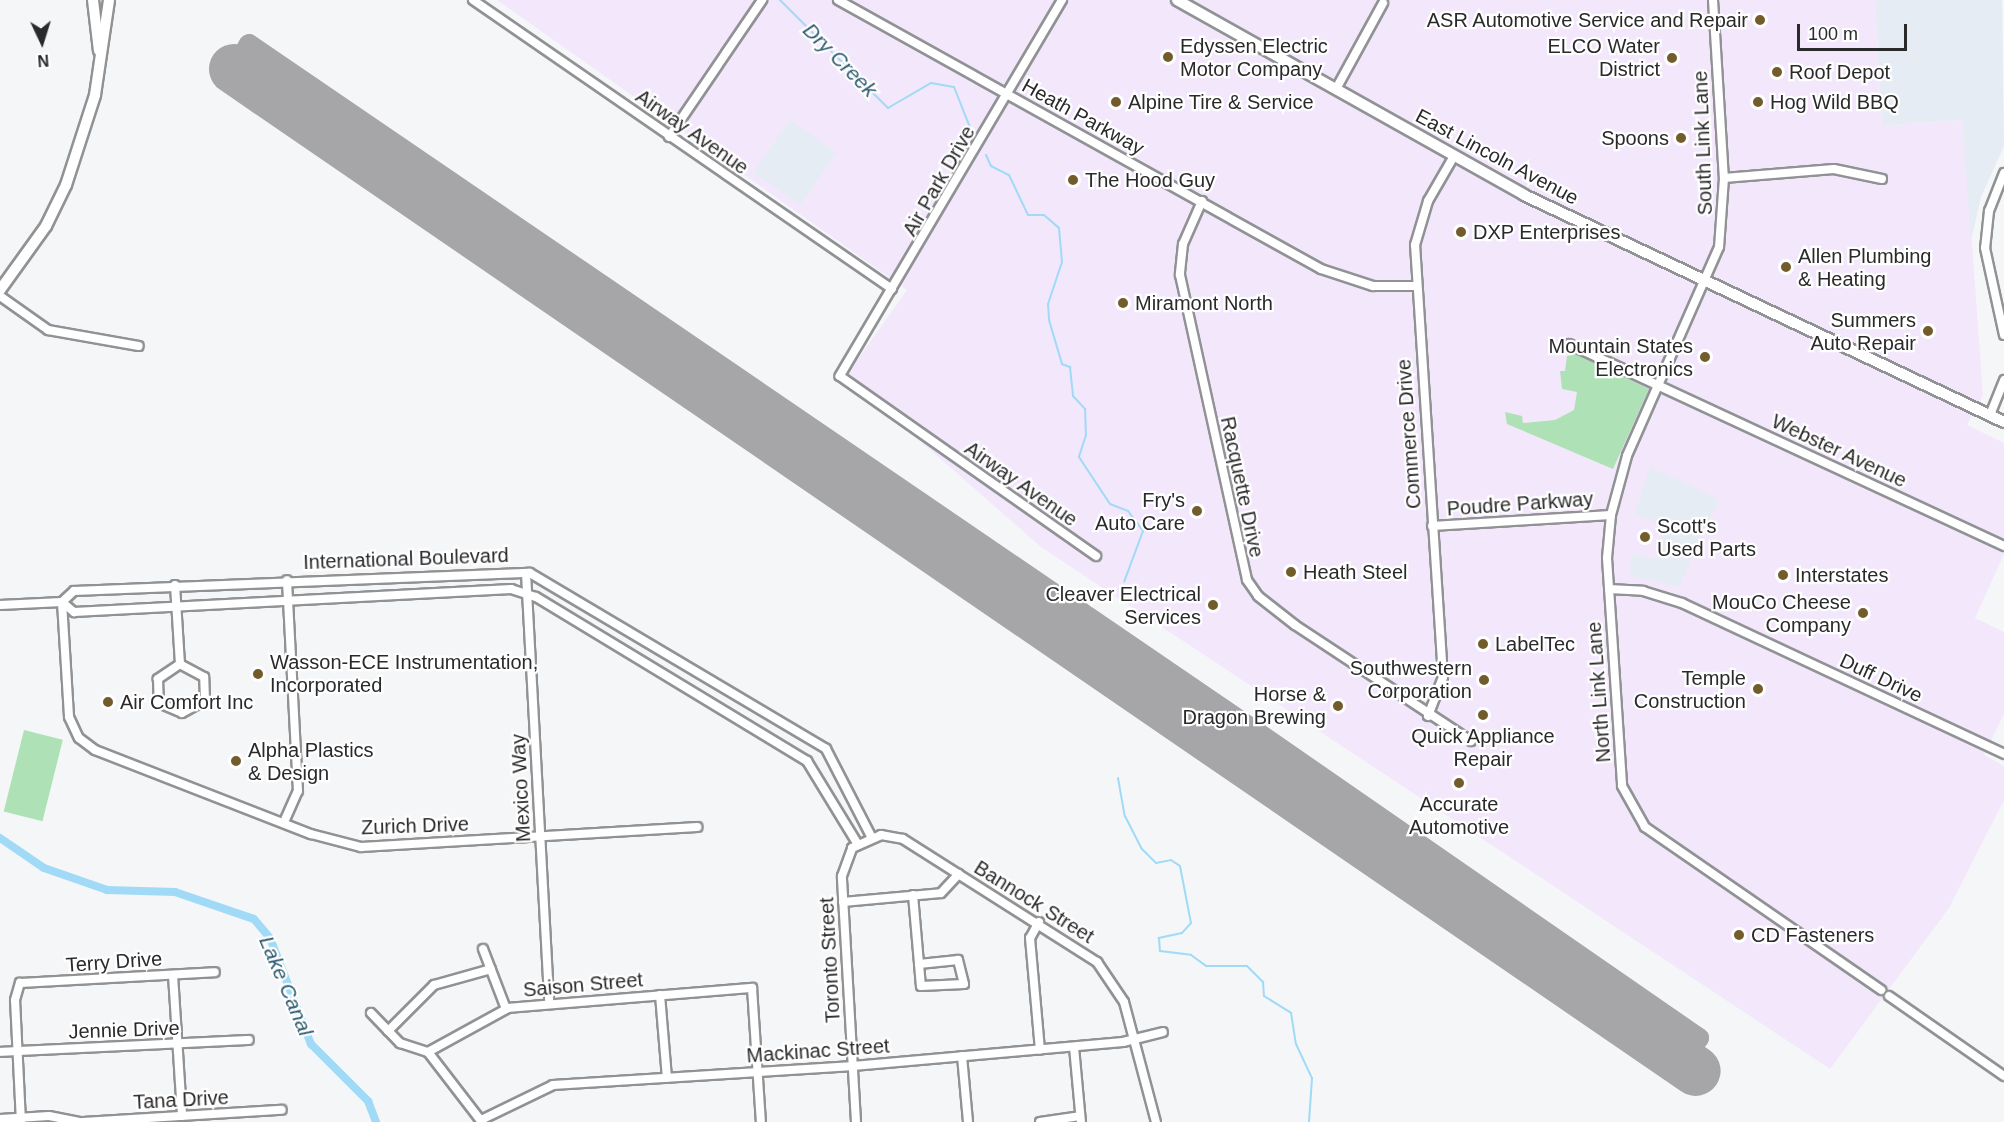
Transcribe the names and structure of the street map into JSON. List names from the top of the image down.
{
  "streets": {
    "street": [
      "Heath Parkway",
      "Airway Avenue",
      "South Link Lane",
      "East Lincoln Avenue",
      "Air Park Drive",
      "Commerce Drive",
      "Webster Avenue",
      "Racquette Drive",
      "Poudre Parkway",
      "International Boulevard",
      "Duff Drive",
      "North Link Lane",
      "Mexico Way",
      "Zurich Drive",
      "Bannock Street",
      "Toronto Street",
      "Terry Drive",
      "Saison Street",
      "Jennie Drive",
      "Mackinac Street",
      "Tana Drive"
    ]
  },
  "crossings": [
    ["Heath Parkway", "Air Park Drive"],
    ["Heath Parkway", "Commerce Drive"],
    ["Heath Parkway", "Racquette Drive"],
    ["Airway Avenue", "Air Park Drive"],
    ["South Link Lane", "East Lincoln Avenue"],
    ["South Link Lane", "North Link Lane"],
    ["East Lincoln Avenue", "Commerce Drive"],
    ["East Lincoln Avenue", "North Link Lane"],
    ["Commerce Drive", "Racquette Drive"],
    ["Commerce Drive", "Poudre Parkway"],
    ["Webster Avenue", "North Link Lane"],
    ["Poudre Parkway", "North Link Lane"],
    ["International Boulevard", "Mexico Way"],
    ["International Boulevard", "Zurich Drive"],
    ["International Boulevard", "Bannock Street"],
    ["International Boulevard", "Toronto Street"],
    ["Duff Drive", "North Link Lane"],
    ["Mexico Way", "Zurich Drive"],
    ["Mexico Way", "Saison Street"],
    ["Bannock Street", "Toronto Street"],
    ["Bannock Street", "Mackinac Street"],
    ["Toronto Street", "Mackinac Street"],
    ["Terry Drive", "Jennie Drive"],
    ["Saison Street", "Mackinac Street"]
  ],
  "water": ["Dry Creek", "Lake Canal"],
  "places": [
    "ASR Automotive Service and Repair",
    "Edyssen Electric Motor Company",
    "ELCO Water District",
    "Roof Depot",
    "Alpine Tire & Service",
    "Hog Wild BBQ",
    "Spoons",
    "The Hood Guy",
    "DXP Enterprises",
    "Allen Plumbing & Heating",
    "Miramont North",
    "Summers Auto Repair",
    "Mountain States Electronics",
    "Fry's Auto Care",
    "Scott's Used Parts",
    "Heath Steel",
    "Interstates",
    "Cleaver Electrical Services",
    "MouCo Cheese Company",
    "LabelTec",
    "Wasson-ECE Instrumentation, Incorporated",
    "Southwestern Corporation",
    "Temple Construction",
    "Air Comfort Inc",
    "Horse & Dragon Brewing",
    "Quick Appliance Repair",
    "Alpha Plastics & Design",
    "Accurate Automotive",
    "CD Fasteners"
  ],
  "scale_bar": "100 m",
  "north": "bottom"
}
